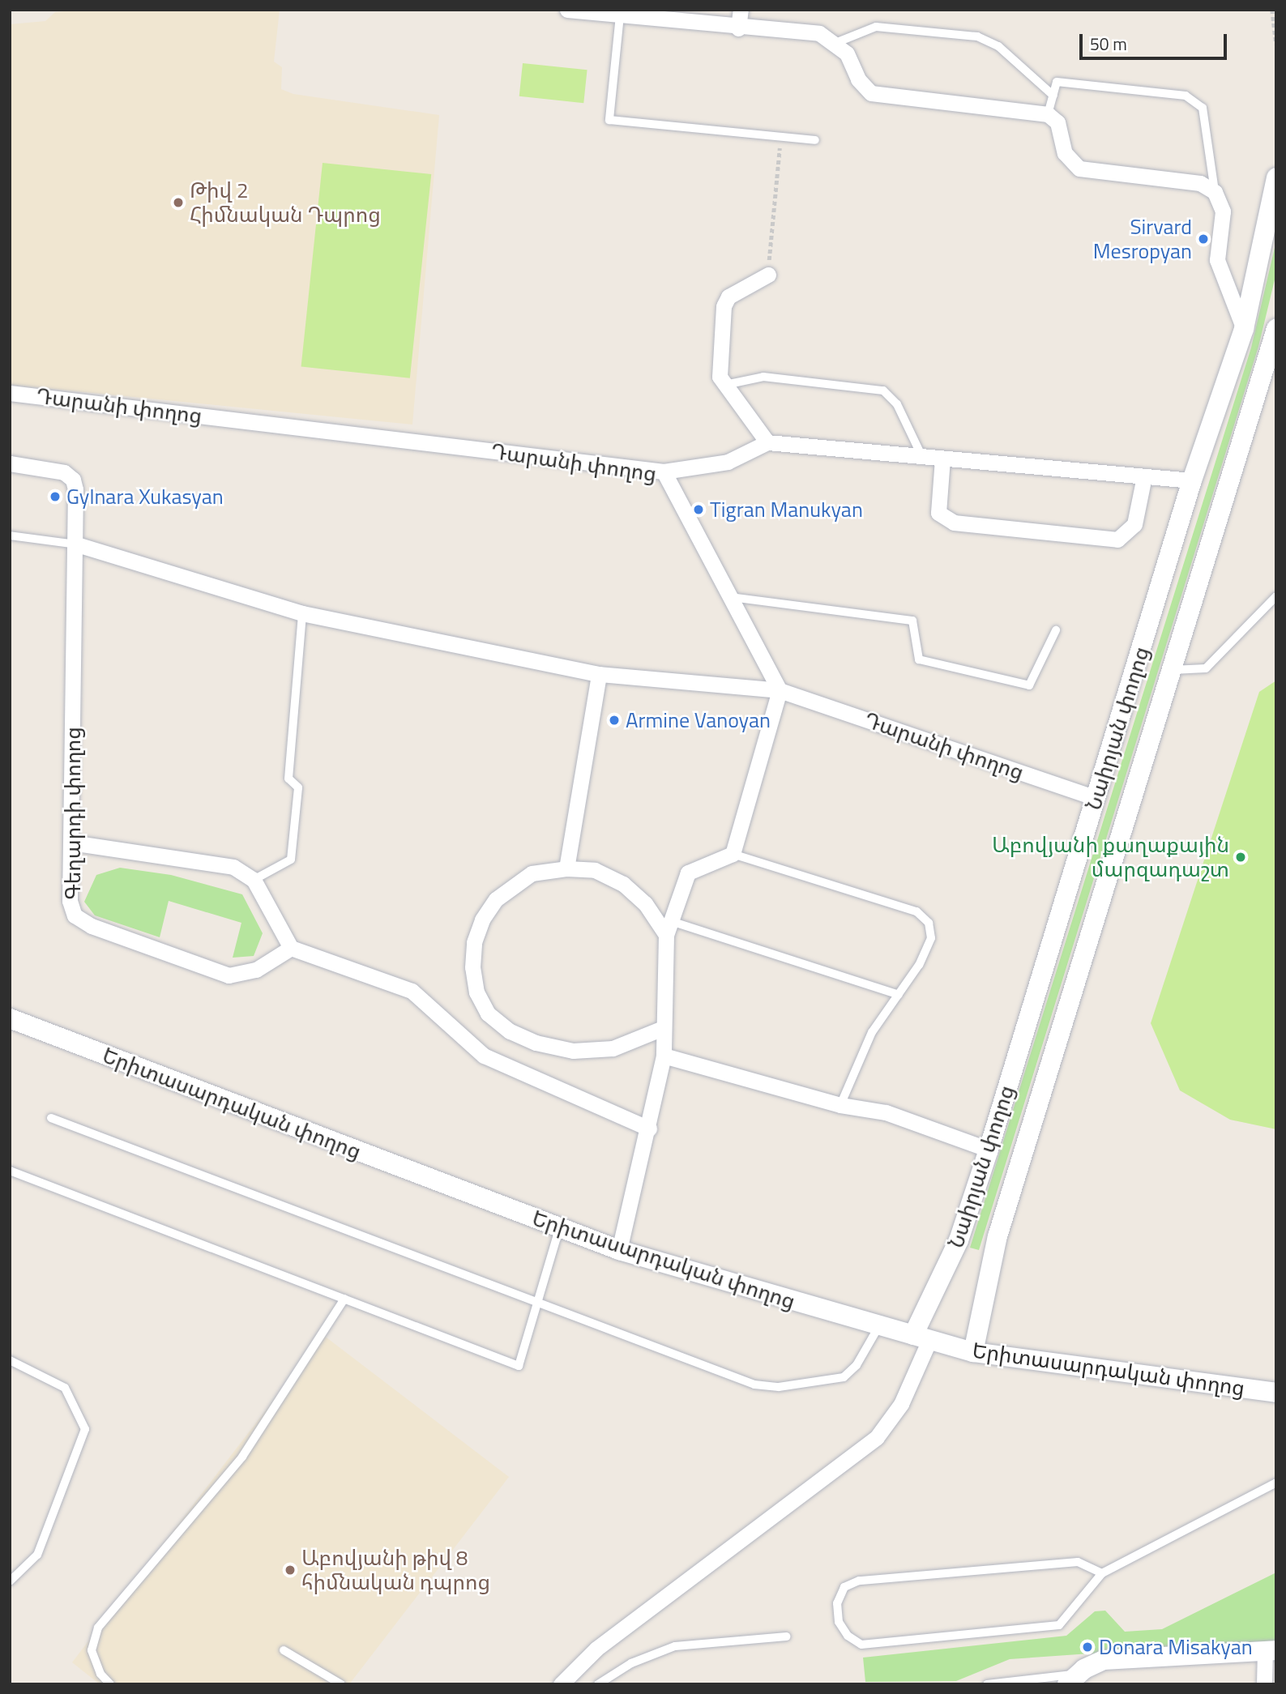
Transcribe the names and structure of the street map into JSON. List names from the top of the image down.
{
  "streets": {
    "street": [
      "Դարանի փողոց",
      "Նաիրյան փողոց",
      "Գեղարդի փողոց",
      "Երիտասարդական փողոց"
    ]
  },
  "crossings": [
    ["Դարանի փողոց", "Նաիրյան փողոց"],
    ["Նաիրյան փողոց", "Երիտասարդական փողոց"]
  ],
  "places": [
    "Թիվ 2 Հիմնական Դպրոց",
    "Sirvard Mesropyan",
    "Gylnara Xukasyan",
    "Tigran Manukyan",
    "Armine Vanoyan",
    "Աբովյանի քաղաքային մարզադաշտ",
    "Աբովյանի թիվ 8 հիմնական դպրոց",
    "Donara Misakyan"
  ],
  "scale_bar": "50 m"
}
